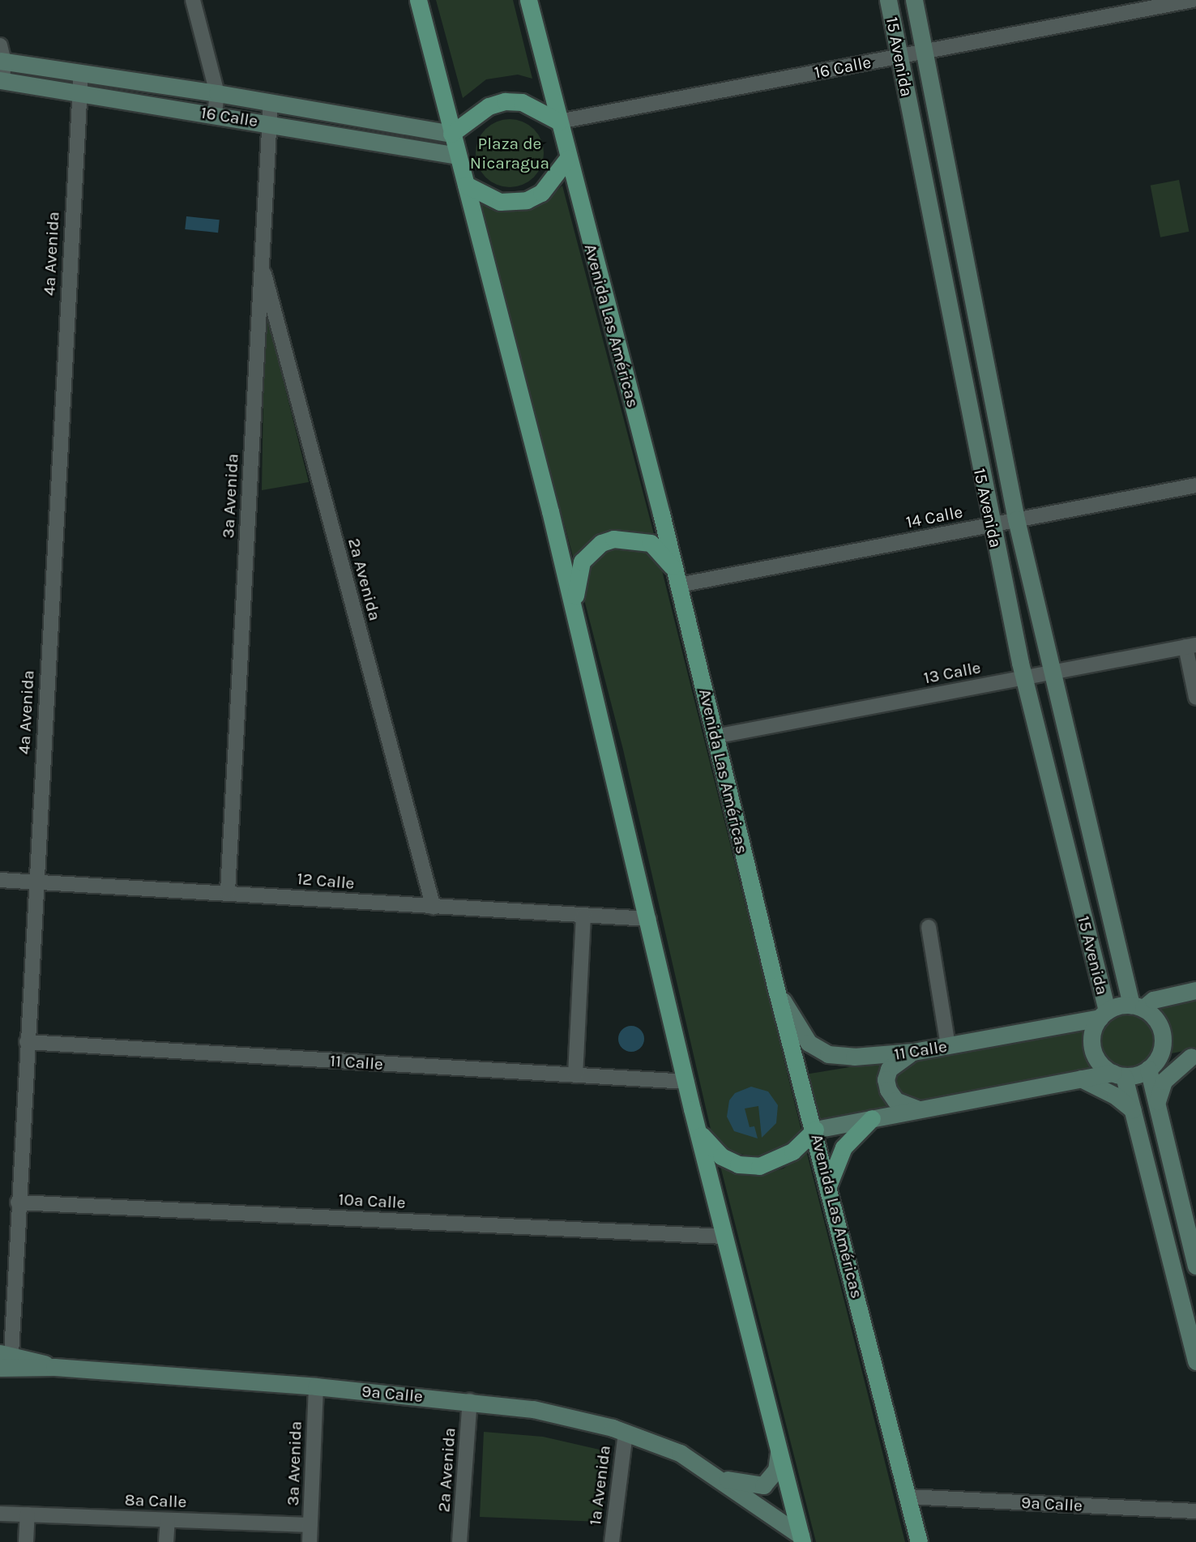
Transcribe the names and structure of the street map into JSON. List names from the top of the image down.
{
  "streets": {
    "main road": ["Avenida Las Américas"],
    "street": [
      "15 Avenida",
      "16 Calle",
      "4a Avenida",
      "3a Avenida",
      "14 Calle",
      "2a Avenida",
      "13 Calle",
      "12 Calle",
      "11 Calle",
      "10a Calle",
      "9a Calle",
      "1a Avenida",
      "8a Calle"
    ]
  },
  "crossings": [
    ["15 Avenida", "16 Calle"],
    ["15 Avenida", "14 Calle"],
    ["15 Avenida", "13 Calle"],
    ["15 Avenida", "11 Calle"],
    ["16 Calle", "4a Avenida"],
    ["16 Calle", "Avenida Las Américas"],
    ["16 Calle", "3a Avenida"],
    ["4a Avenida", "12 Calle"],
    ["4a Avenida", "11 Calle"],
    ["4a Avenida", "10a Calle"],
    ["4a Avenida", "9a Calle"],
    ["Avenida Las Américas", "14 Calle"],
    ["Avenida Las Américas", "13 Calle"],
    ["Avenida Las Américas", "11 Calle"],
    ["Avenida Las Américas", "9a Calle"],
    ["3a Avenida", "2a Avenida"],
    ["3a Avenida", "12 Calle"],
    ["3a Avenida", "9a Calle"],
    ["3a Avenida", "8a Calle"],
    ["2a Avenida", "12 Calle"],
    ["2a Avenida", "9a Calle"],
    ["9a Calle", "1a Avenida"]
  ],
  "parks": ["Plaza de Nicaragua"]
}
